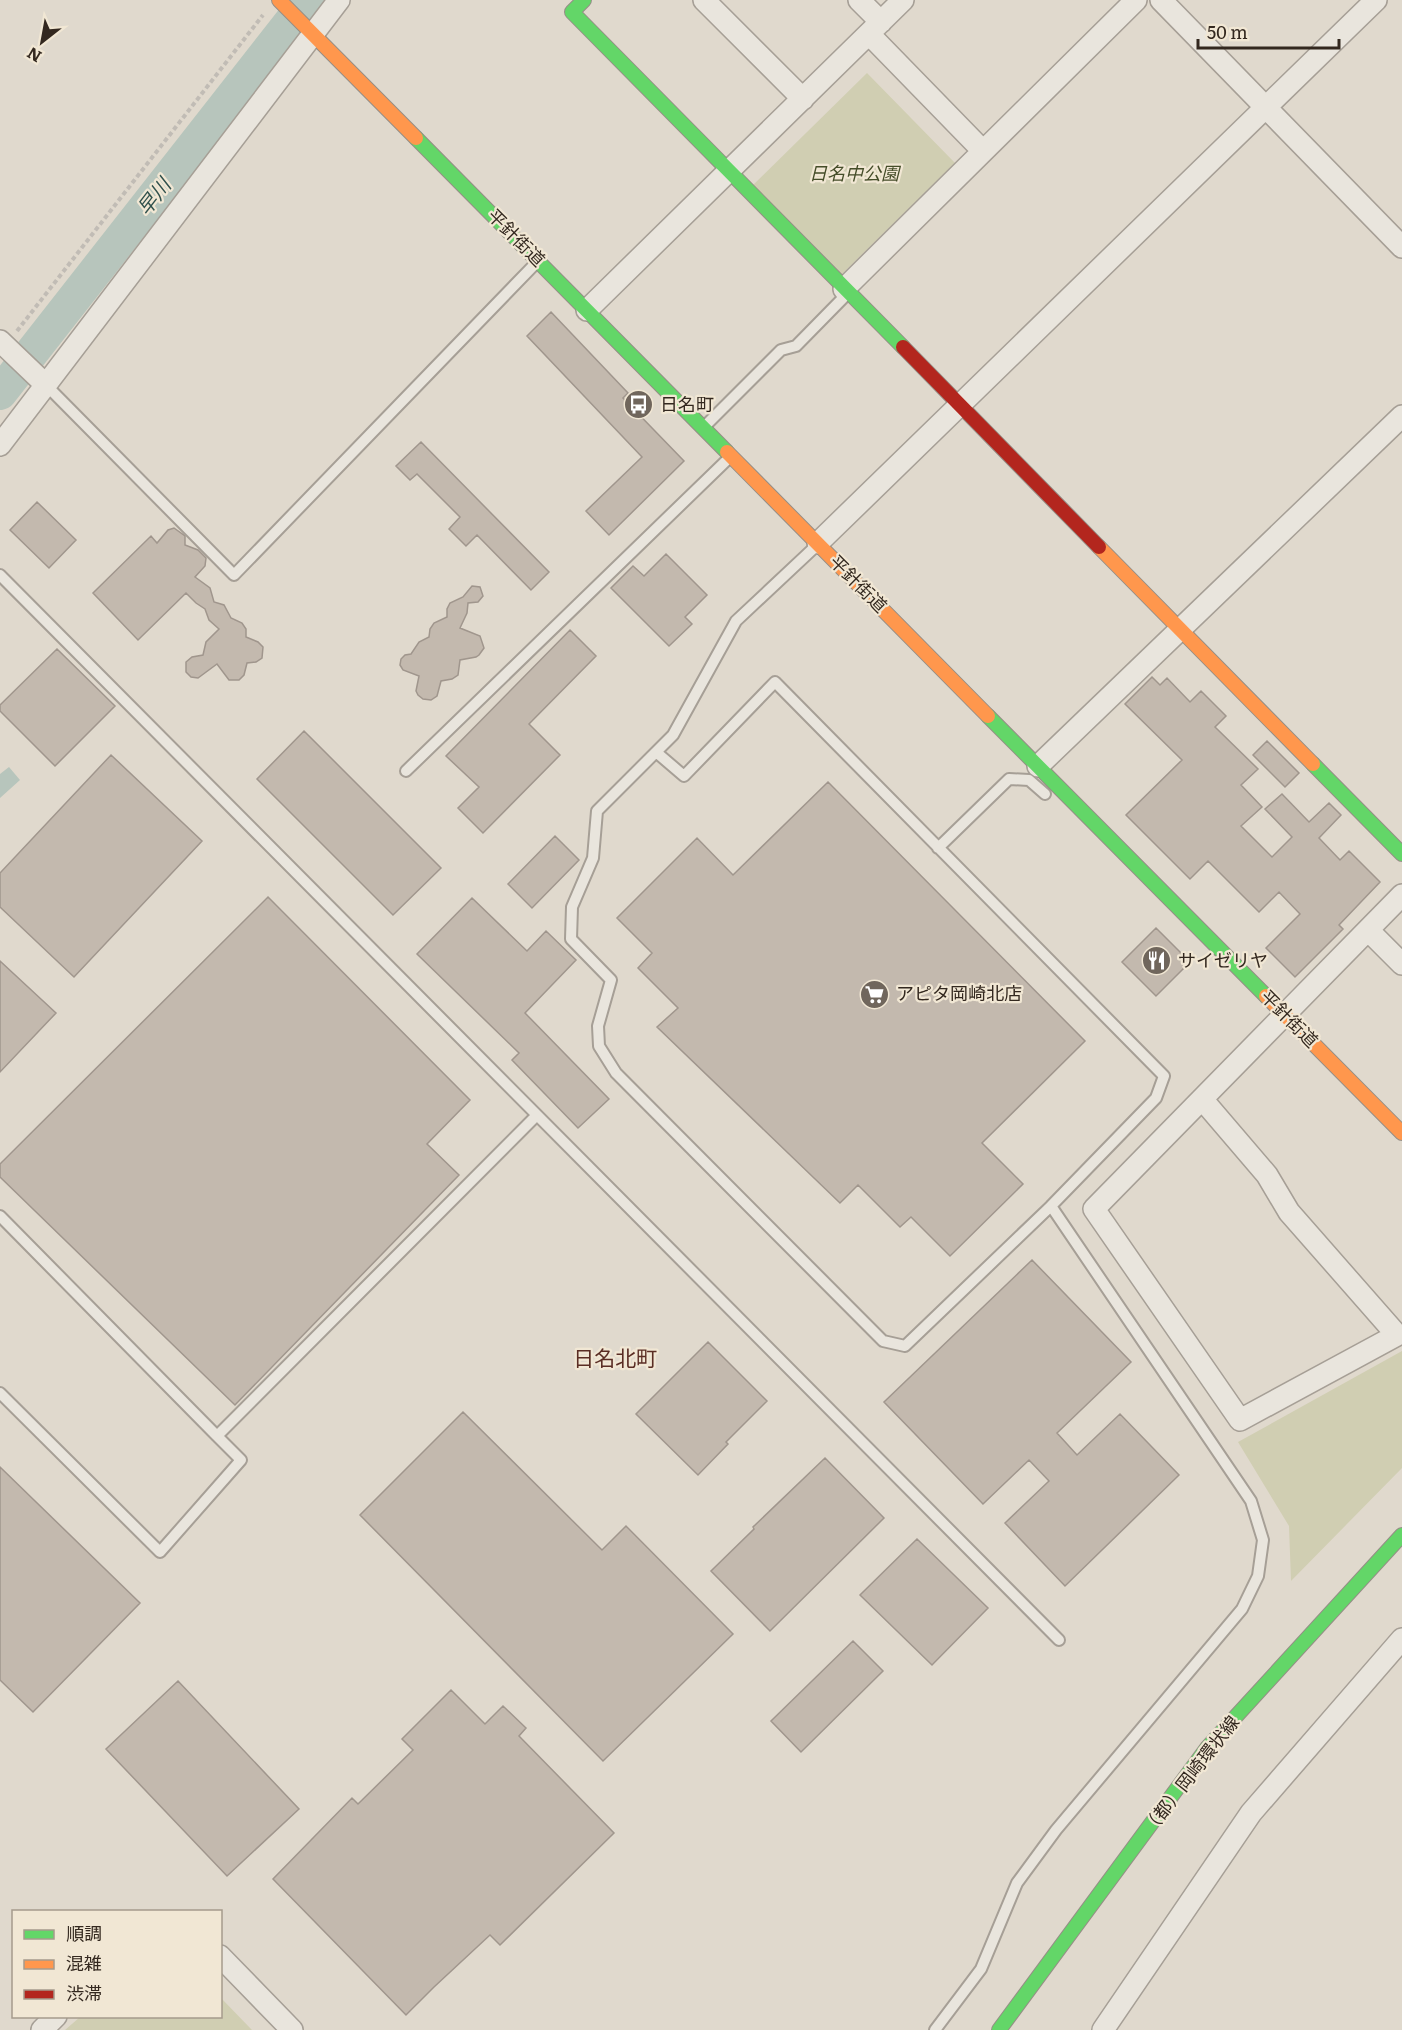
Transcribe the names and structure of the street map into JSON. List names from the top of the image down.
{
  "streets": {
    "street": ["平針街道", "（都）岡崎環状線"]
  },
  "districts": ["日名北町"],
  "water": ["早川"],
  "parks": ["日名中公園"],
  "places": {
    "bus stop": ["日名町"],
    "restaurant": ["サイゼリヤ"],
    "supermarket": ["アピタ岡崎北店"]
  },
  "legend": ["順調", "混雑", "渋滞"],
  "scale_bar": "50 m",
  "north": "bottom left"
}
